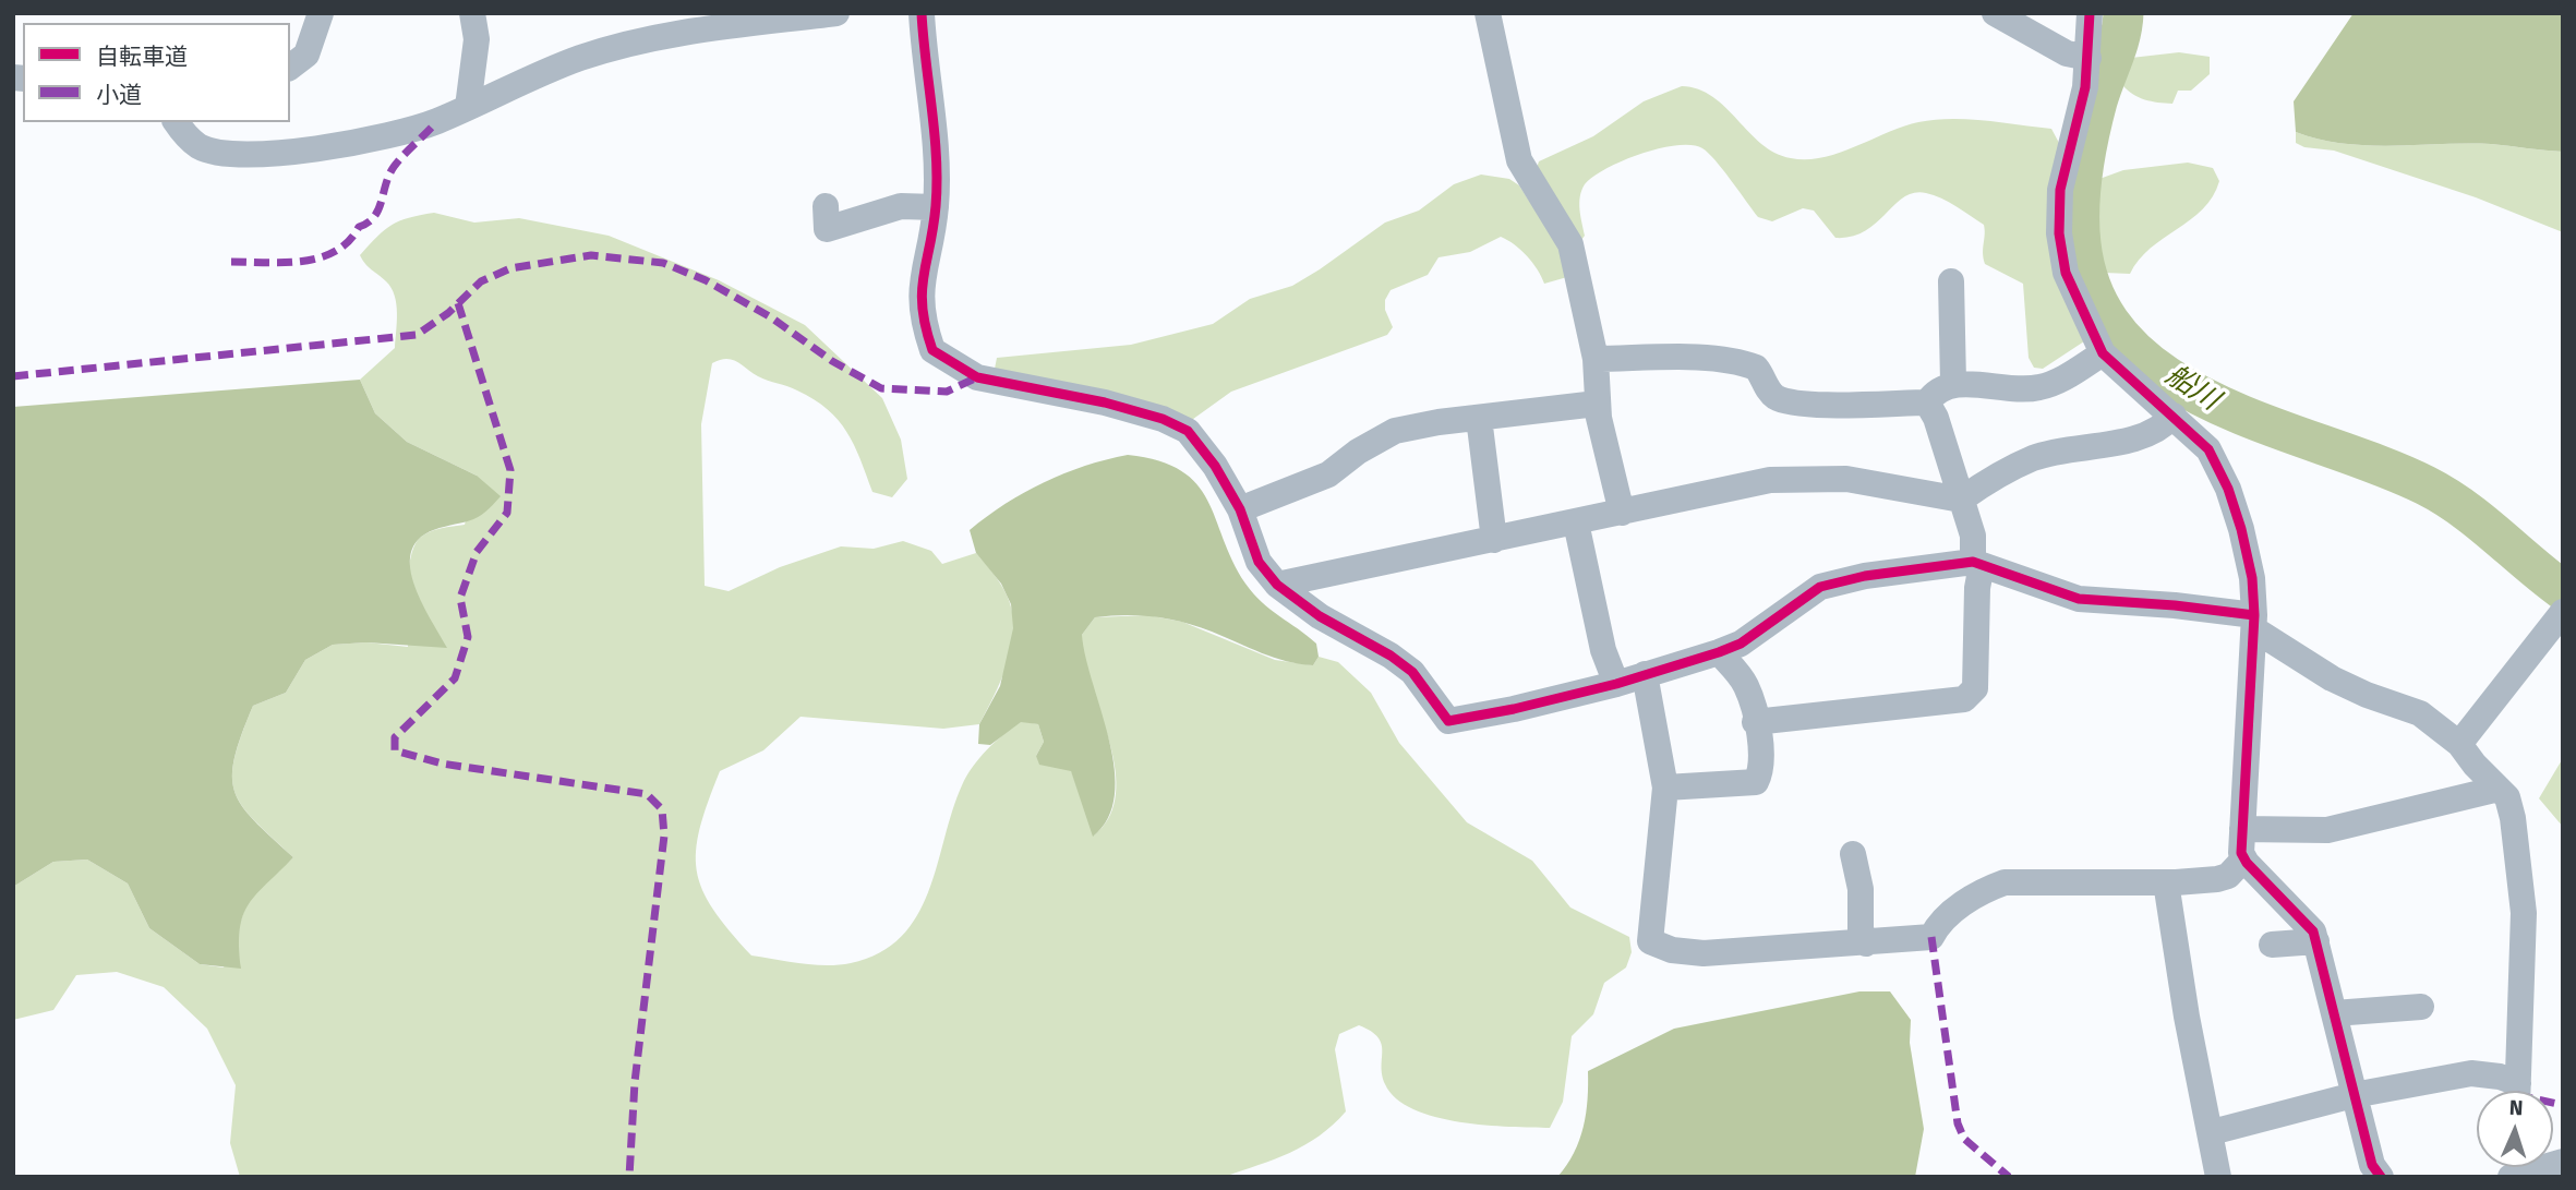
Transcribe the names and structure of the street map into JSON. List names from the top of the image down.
{
  "water": ["船川"],
  "legend": ["自転車道", "小道"],
  "north": "top"
}
